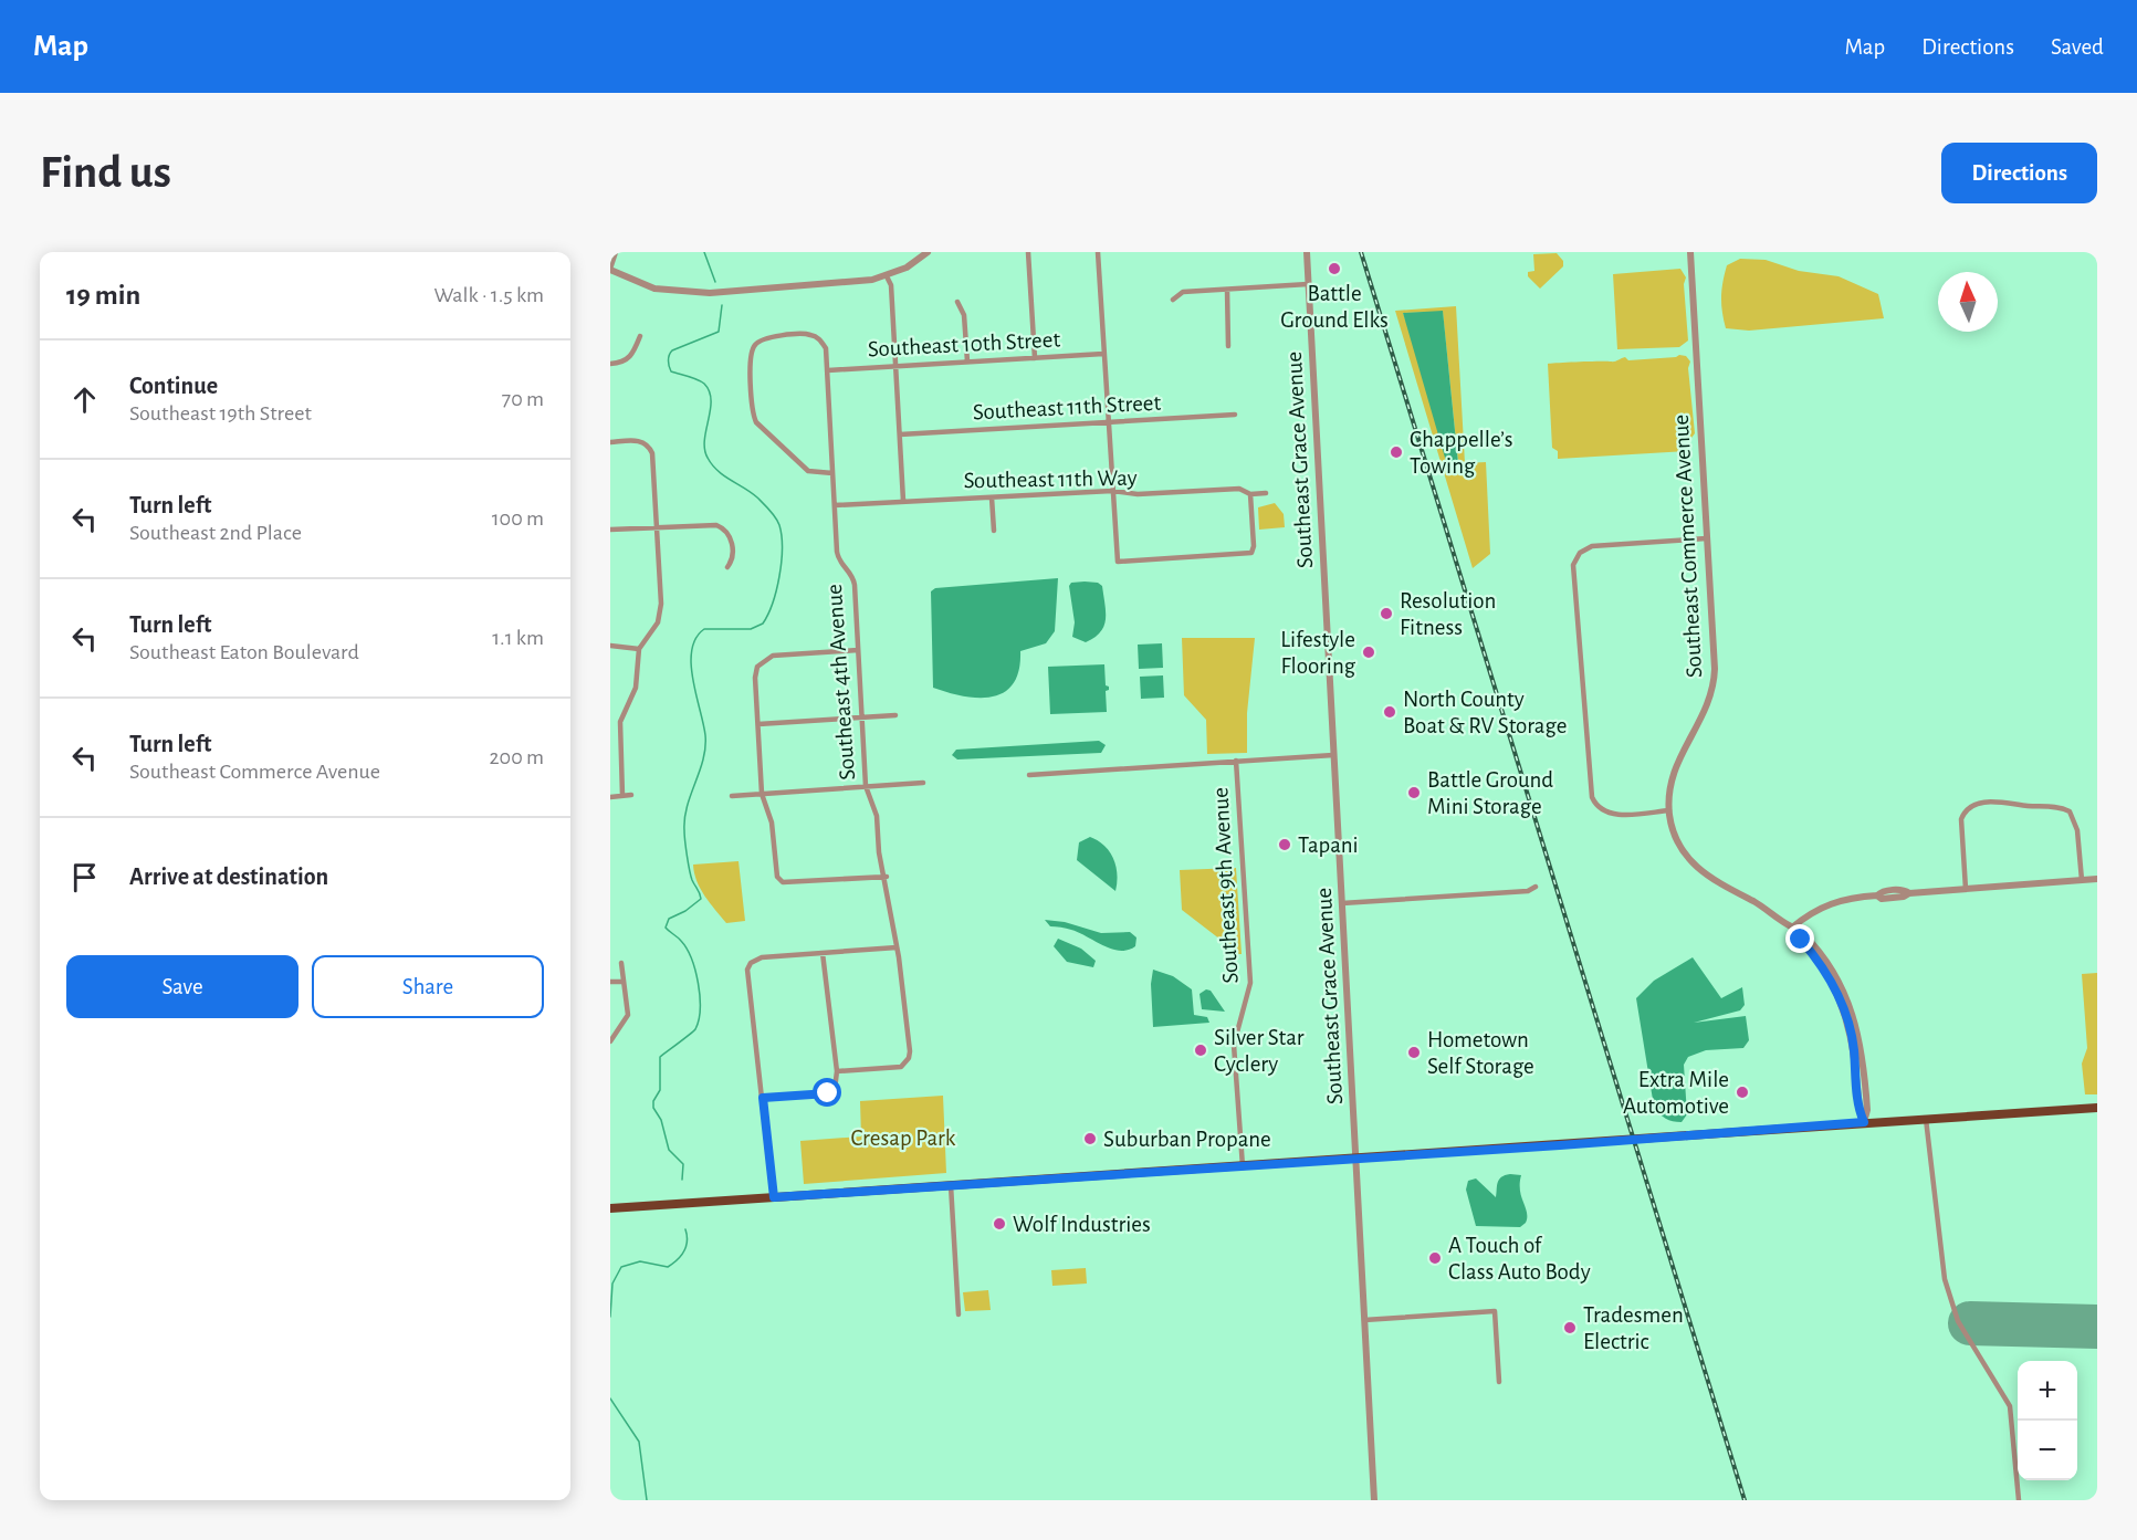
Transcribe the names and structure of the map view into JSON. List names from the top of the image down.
{
  "streets": {
    "street": [
      "Southeast 10th Street",
      "Southeast 11th Street",
      "Southeast Grace Avenue",
      "Southeast 11th Way",
      "Southeast Commerce Avenue",
      "Southeast 4th Avenue",
      "Southeast 9th Avenue"
    ]
  },
  "crossings": [
    ["Southeast 10th Street", "Southeast 4th Avenue"],
    ["Southeast 11th Way", "Southeast 4th Avenue"]
  ],
  "parks": ["Cresap Park"],
  "places": [
    "Battle Ground Elks",
    "Chappelle’s Towing",
    "Resolution Fitness",
    "Lifestyle Flooring",
    "North County Boat & RV Storage",
    "Battle Ground Mini Storage",
    "Tapani",
    "Silver Star Cyclery",
    "Hometown Self Storage",
    "Extra Mile Automotive",
    "Suburban Propane",
    "Wolf Industries",
    "A Touch of Class Auto Body",
    "Tradesmen Electric"
  ],
  "north": "top",
  "page": {
    "header": "Map",
    "nav": ["Map", "Directions", "Saved"],
    "buttons": [
      "Directions",
      ["Save", "Share"]
    ],
    "title": "Find us",
    "heading": ["19 min", "Walk · 1.5 km"],
    "list": [
      ["Continue", "Southeast 19th Street", "70 m"],
      ["Turn left", "Southeast 2nd Place", "100 m"],
      ["Turn left", "Southeast Eaton Boulevard", "1.1 km"],
      ["Turn left", "Southeast Commerce Avenue", "200 m"],
      "Arrive at destination"
    ],
    "map_buttons": ["+", "−"]
  }
}
